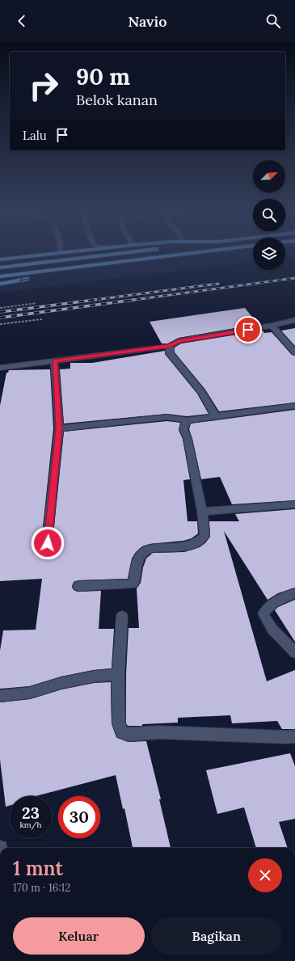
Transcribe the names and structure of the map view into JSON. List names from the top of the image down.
{
  "north": "top right",
  "page": {
    "header": "Navio",
    "turn": ["90 m", "Belok kanan"],
    "then": "Lalu",
    "speed": "23 km/h",
    "limit": "30",
    "heading": ["1 mnt", "170 m · 16:12"],
    "buttons": ["Keluar", "Bagikan"]
  }
}
